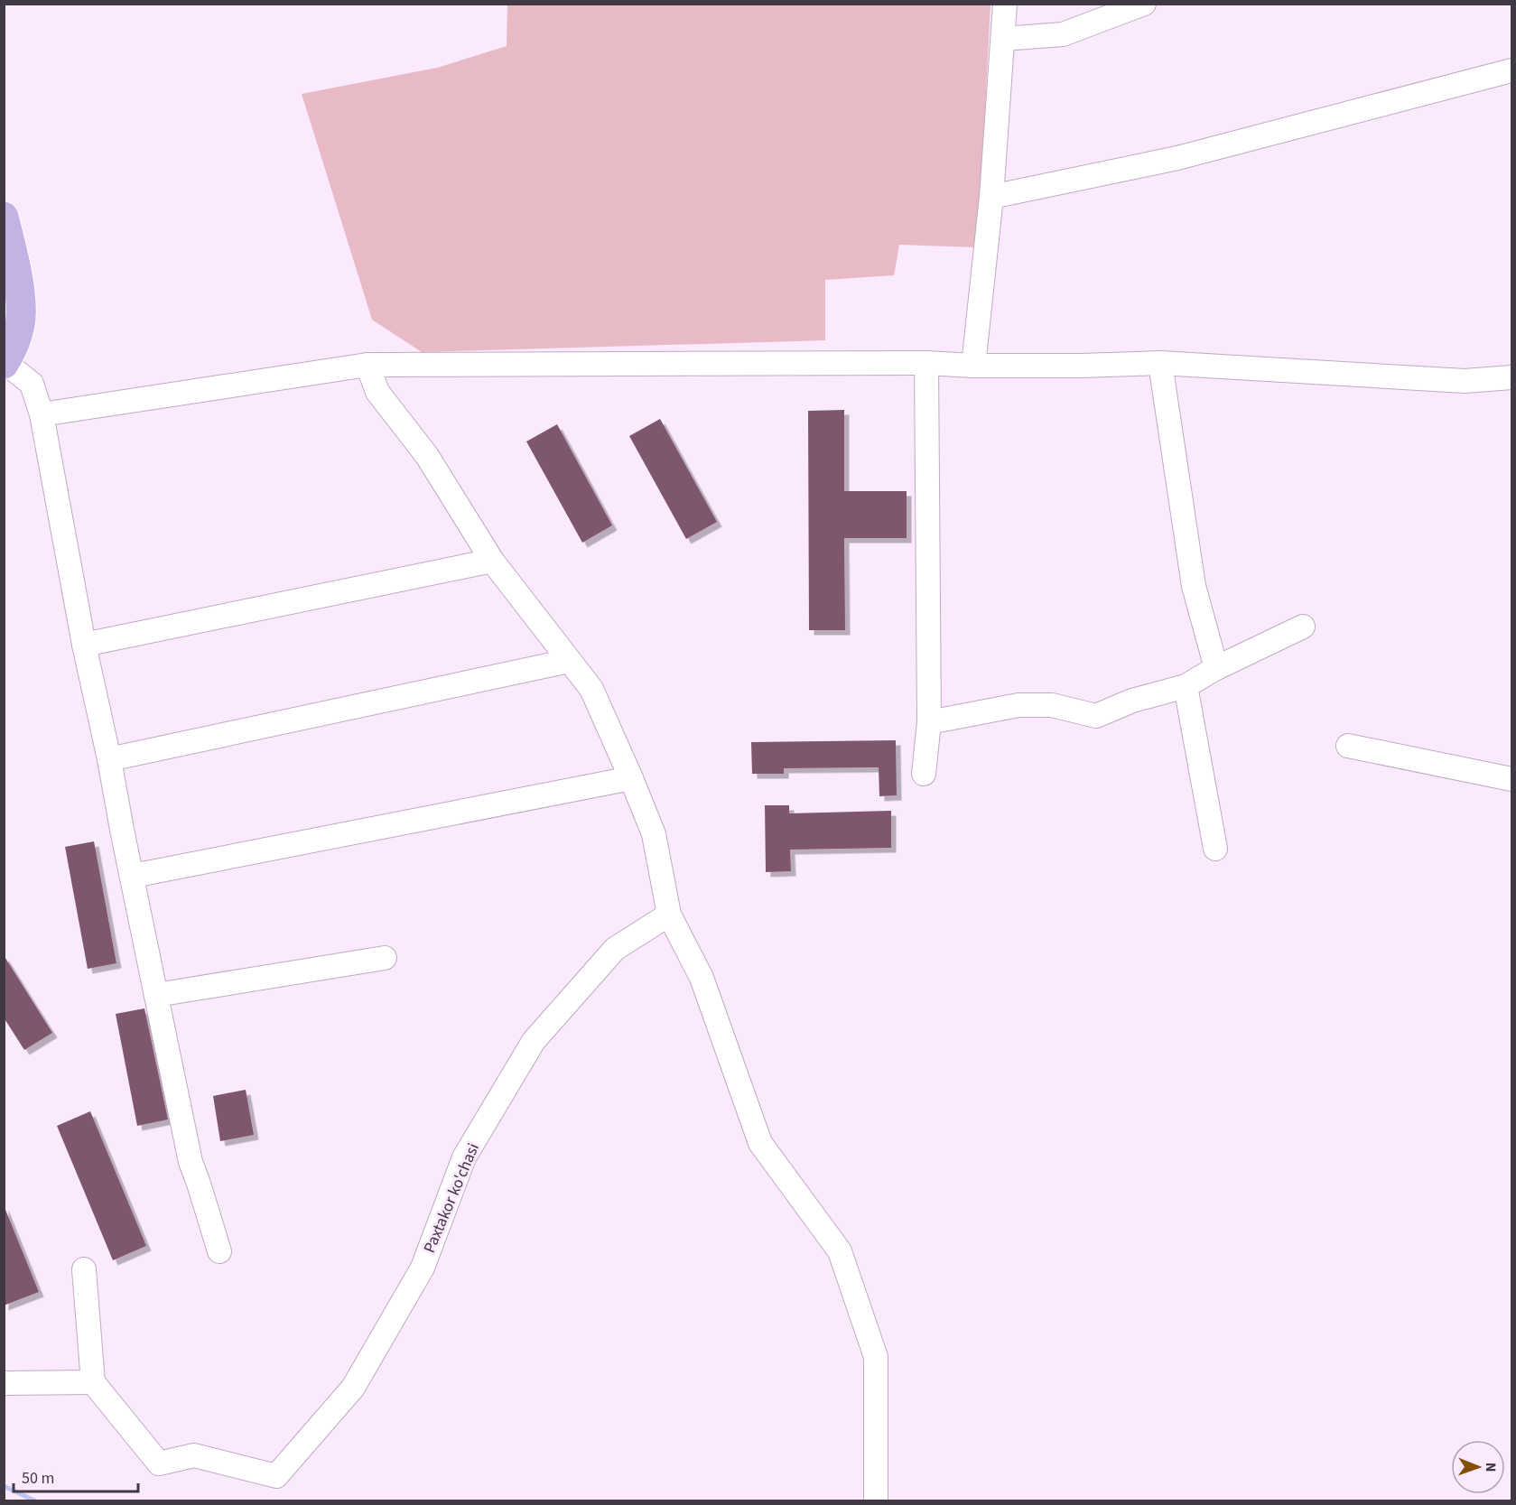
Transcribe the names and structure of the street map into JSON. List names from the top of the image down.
{
  "streets": {
    "street": ["Paxtakor ko'chasi"]
  },
  "scale_bar": "50 m",
  "north": "right"
}
